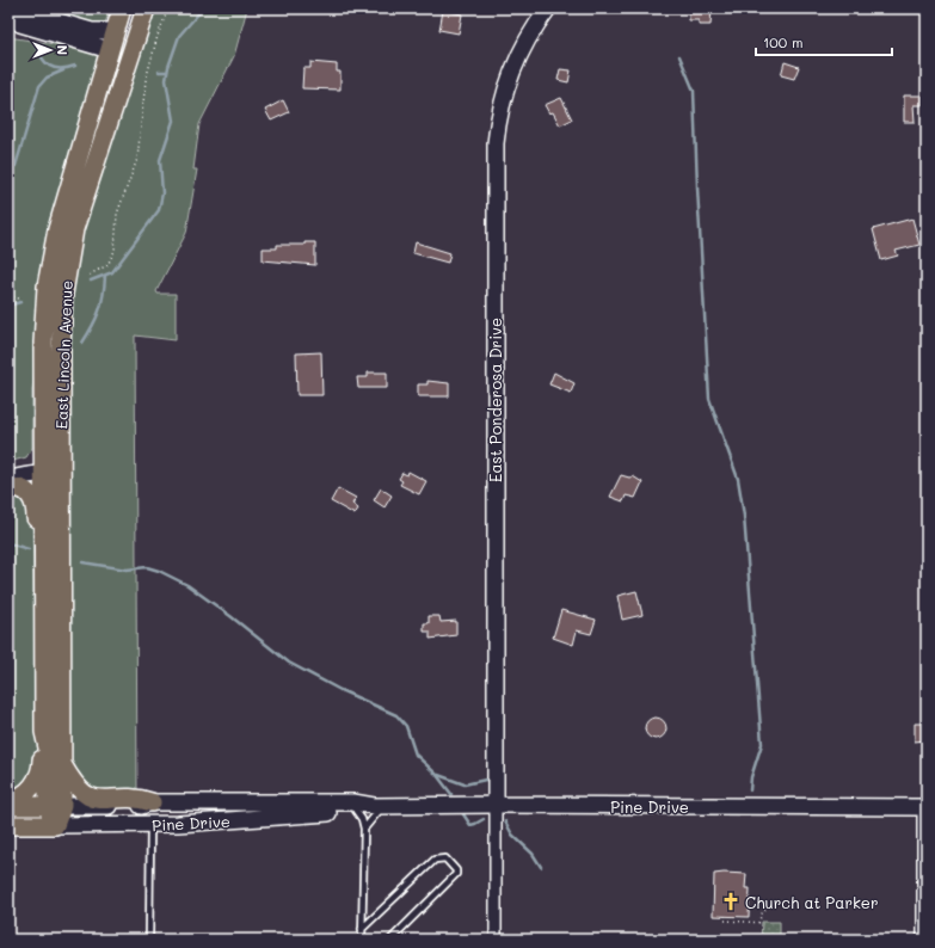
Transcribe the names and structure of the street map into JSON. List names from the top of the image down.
{
  "streets": {
    "main road": ["East Lincoln Avenue", "East Ponderosa Drive", "Pine Drive"]
  },
  "crossings": [
    ["East Lincoln Avenue", "Pine Drive"],
    ["East Ponderosa Drive", "Pine Drive"]
  ],
  "places": {
    "church": ["Church at Parker"]
  },
  "scale_bar": "100 m",
  "north": "right"
}
